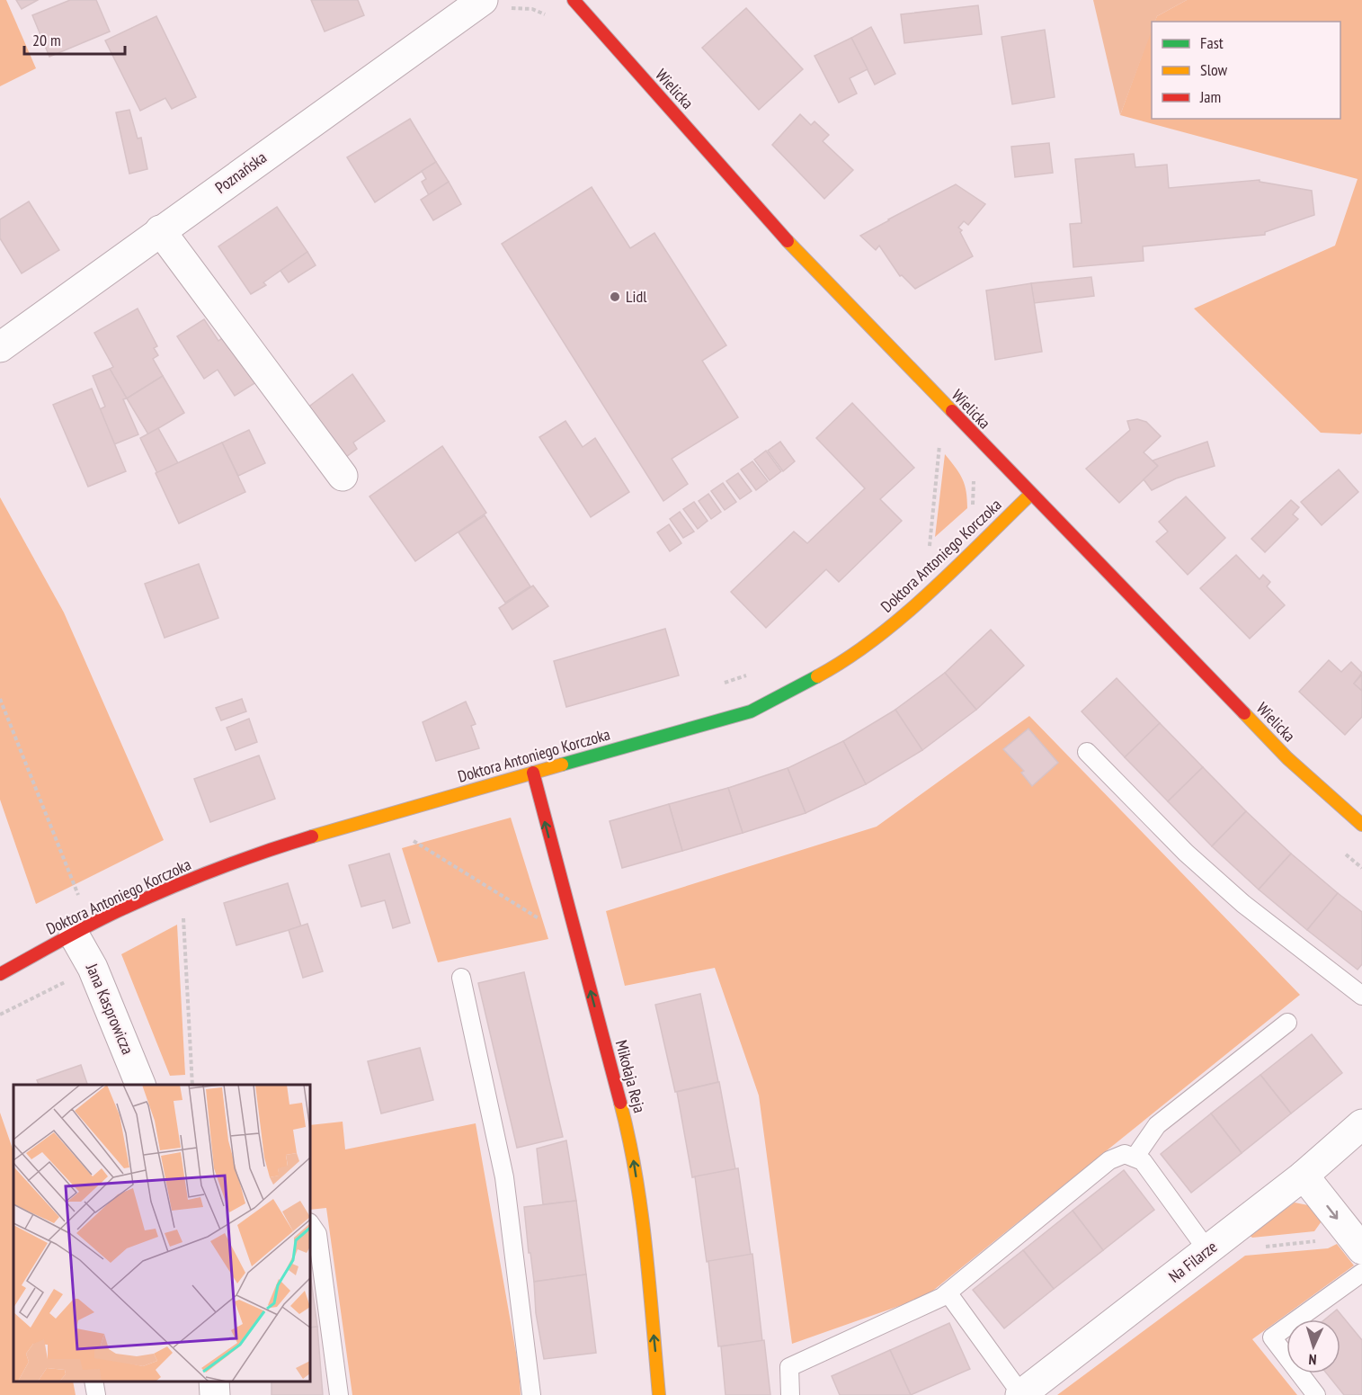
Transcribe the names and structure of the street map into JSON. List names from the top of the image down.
{
  "streets": {
    "street": [
      "Wielicka",
      "Poznańska",
      "Doktora Antoniego Korczoka",
      "Jana Kasprowicza",
      "Mikołaja Reja",
      "Na Filarze"
    ]
  },
  "crossings": [
    ["Wielicka", "Doktora Antoniego Korczoka"],
    ["Doktora Antoniego Korczoka", "Jana Kasprowicza"],
    ["Doktora Antoniego Korczoka", "Mikołaja Reja"]
  ],
  "one_way": ["Mikołaja Reja"],
  "places": ["Lidl"],
  "legend": ["Fast", "Slow", "Jam"],
  "scale_bar": "20 m",
  "north": "bottom"
}
